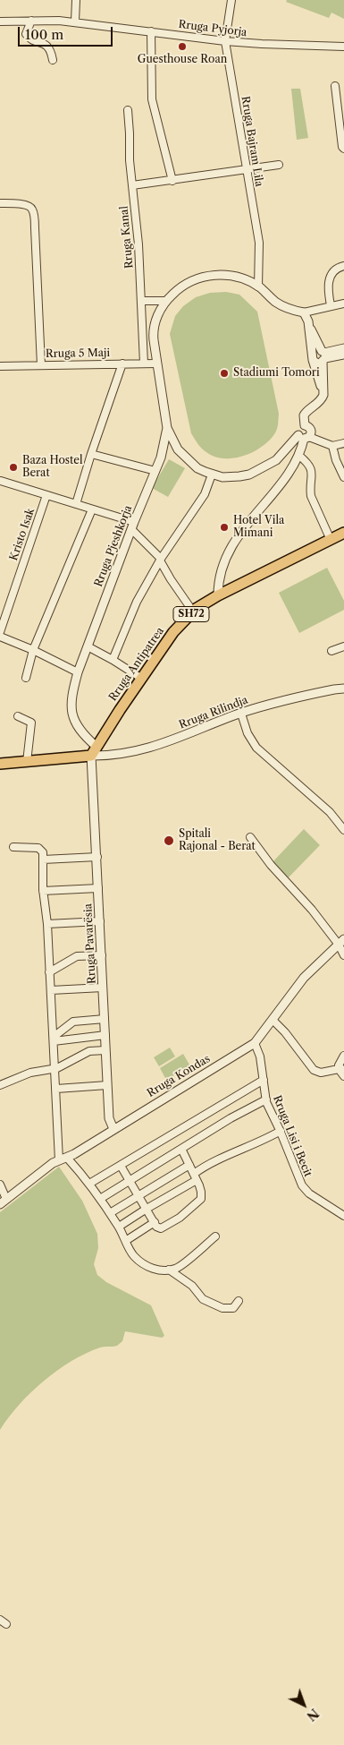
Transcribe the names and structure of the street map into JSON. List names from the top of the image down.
{
  "streets": {
    "main road": ["SH72", "Rruga Antipatrea"],
    "street": [
      "Rruga Pyjorja",
      "Rruga Bajram Lila",
      "Rruga Kanal",
      "Rruga 5 Maji",
      "Kristo Isak",
      "Rruga Pjeshkorja",
      "Rruga Rilindja",
      "Rruga Pavarësia",
      "Rruga Kondas",
      "Rruga Lisi i Becit"
    ]
  },
  "crossings": [
    ["Rruga Pyjorja", "Rruga Bajram Lila"],
    ["Rruga Kanal", "Rruga 5 Maji"],
    ["Rruga Pjeshkorja", "Rruga Antipatrea"],
    ["Rruga Pjeshkorja", "Rruga Rilindja"],
    ["Rruga Pjeshkorja", "Rruga Pavarësia"],
    ["Rruga Antipatrea", "Rruga Rilindja"],
    ["Rruga Antipatrea", "Rruga Pavarësia"],
    ["Rruga Rilindja", "Rruga Pavarësia"],
    ["Rruga Pavarësia", "Rruga Kondas"],
    ["Rruga Kondas", "Rruga Lisi i Becit"]
  ],
  "places": [
    "Guesthouse Roan",
    "Stadiumi Tomori",
    "Baza Hostel Berat",
    "Hotel Vila Mimani",
    "Spitali Rajonal - Berat"
  ],
  "scale_bar": "100 m",
  "north": "bottom right"
}
